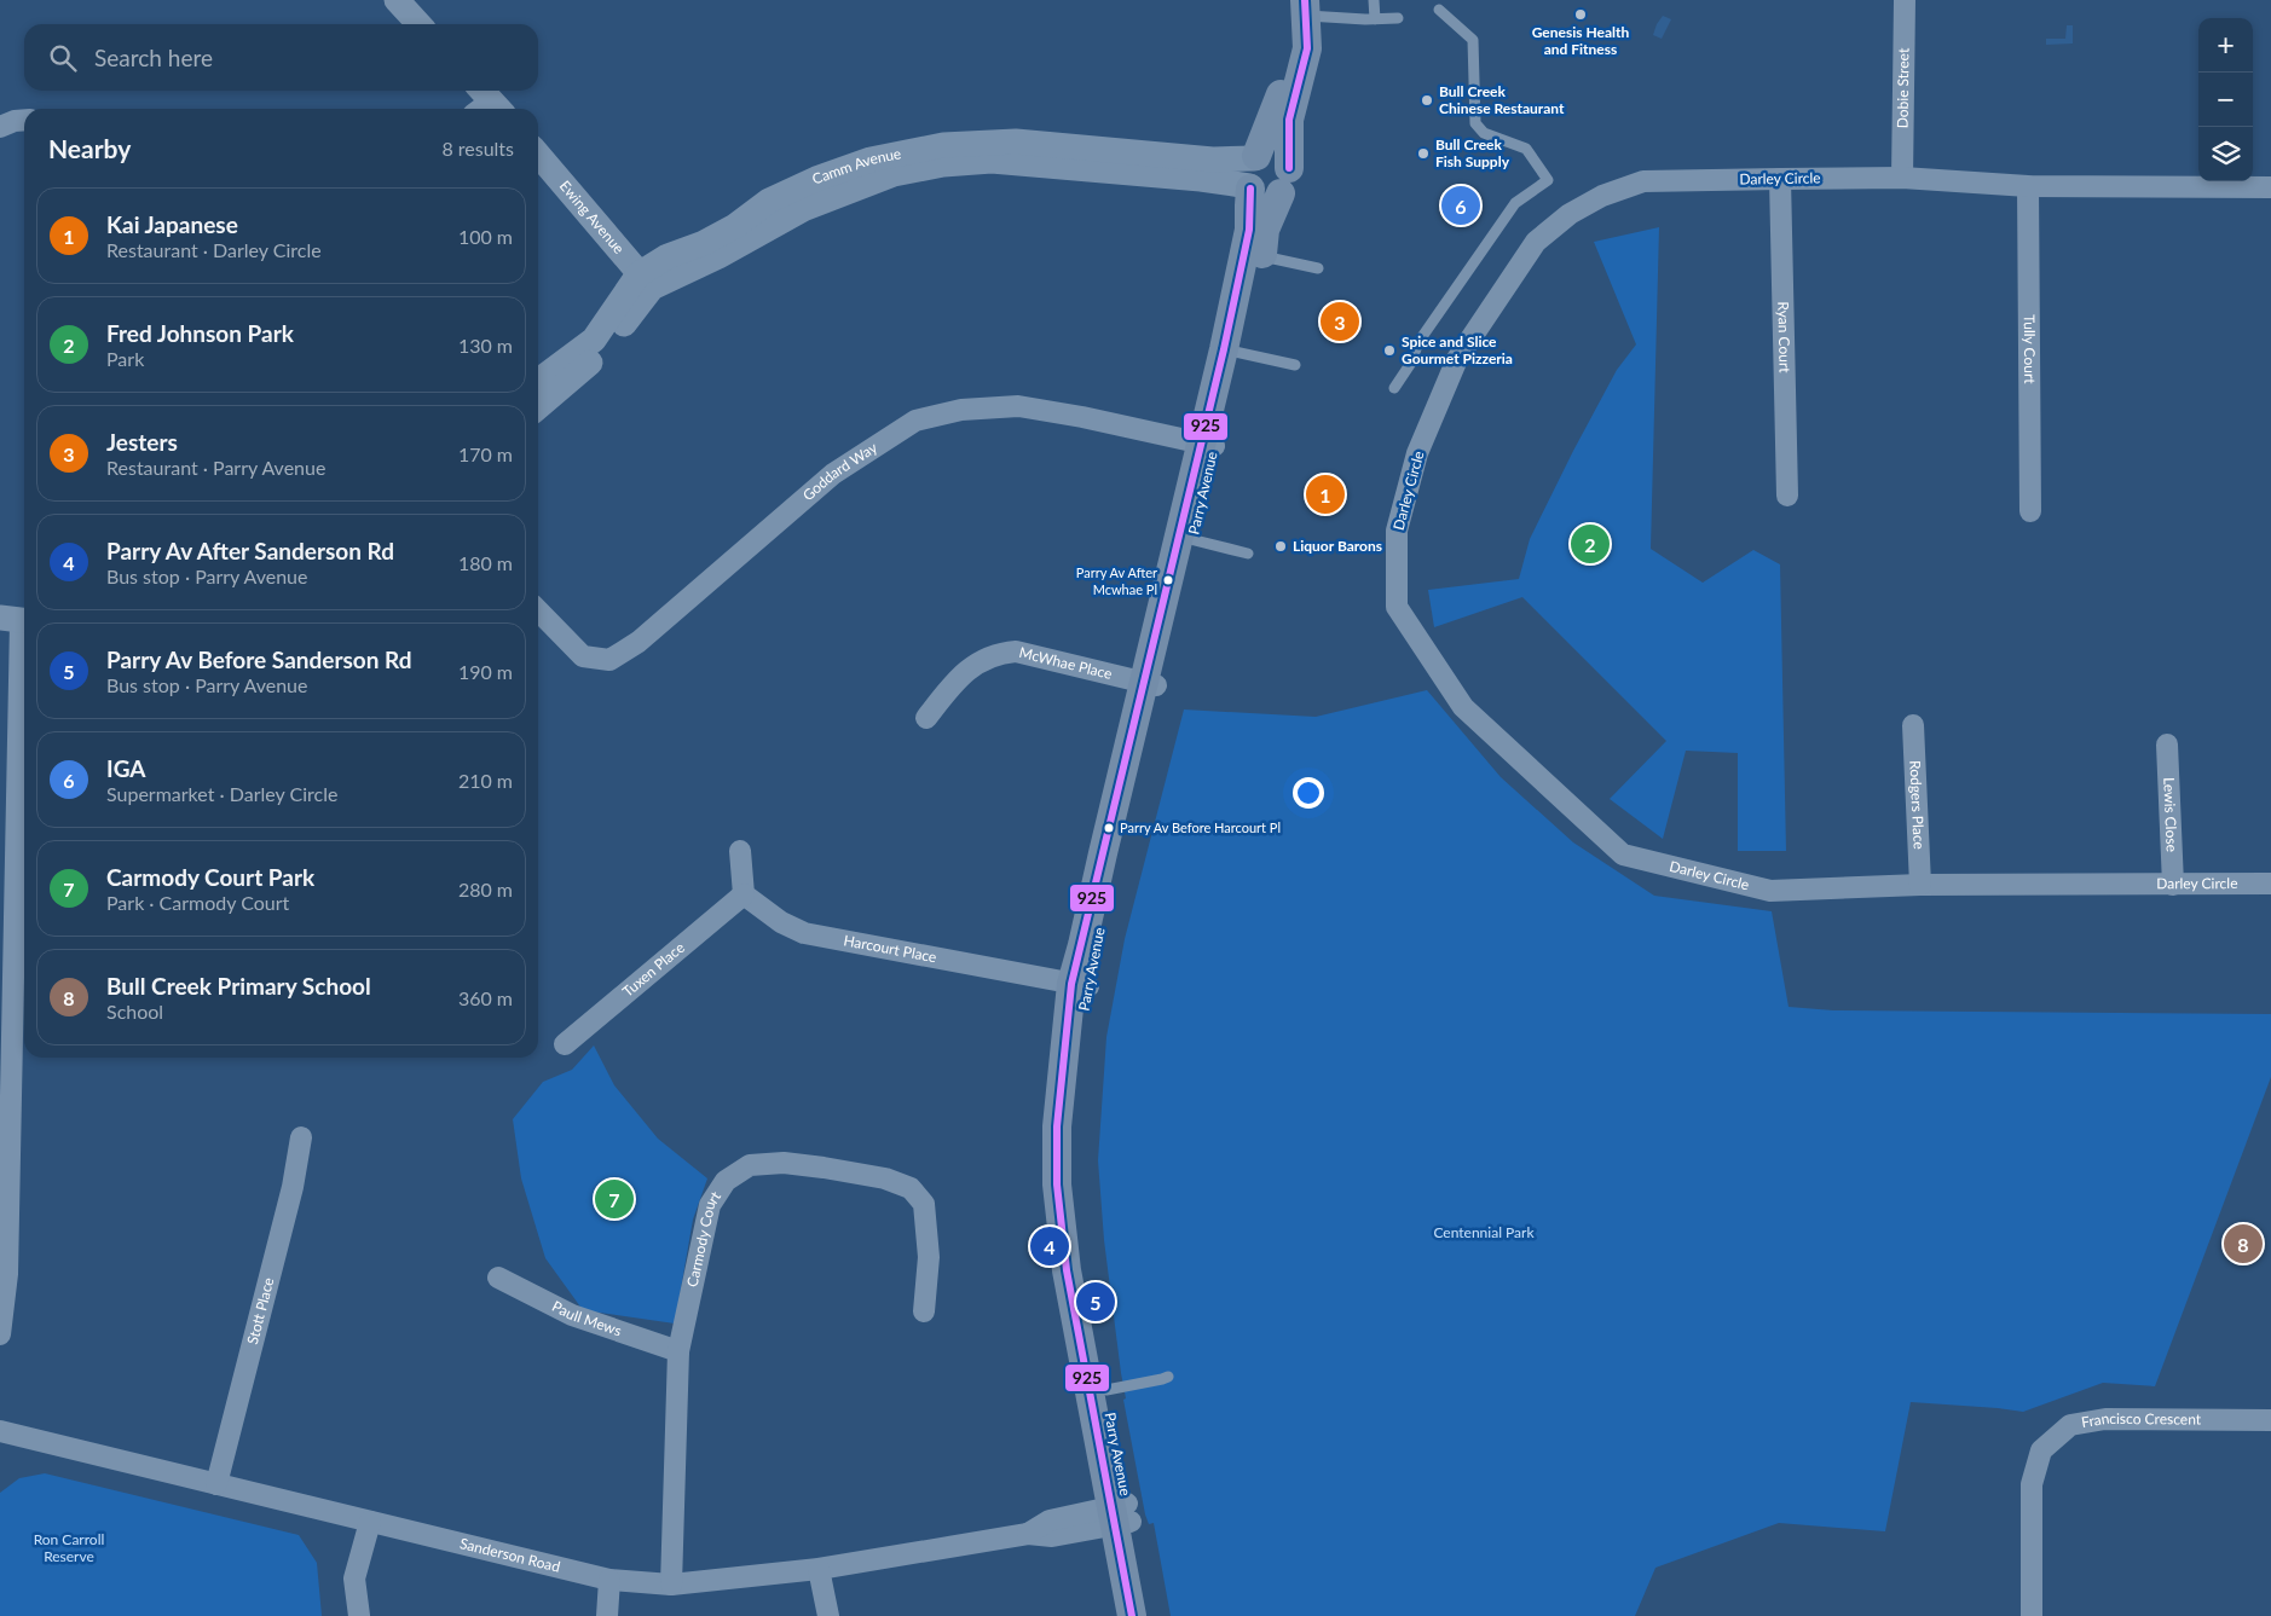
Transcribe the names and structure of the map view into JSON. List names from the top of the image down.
{
  "streets": {
    "main road": ["Parry Avenue"],
    "street": [
      "Dobie Street",
      "Camm Avenue",
      "Darley Circle",
      "Ewing Avenue",
      "Ryan Court",
      "Tully Court",
      "Goddard Way",
      "McWhae Place",
      "Rodgers Place",
      "Lewis Close",
      "Harcourt Place",
      "Tuxen Place",
      "Carmody Court",
      "Stott Place",
      "Paull Mews",
      "Francisco Crescent",
      "Sanderson Road"
    ]
  },
  "crossings": [
    ["Dobie Street", "Darley Circle"],
    ["Camm Avenue", "Ewing Avenue"],
    ["Camm Avenue", "Parry Avenue"],
    ["Darley Circle", "Ryan Court"],
    ["Darley Circle", "Tully Court"],
    ["Darley Circle", "Rodgers Place"],
    ["Darley Circle", "Lewis Close"],
    ["Goddard Way", "Parry Avenue"],
    ["Parry Avenue", "McWhae Place"],
    ["Parry Avenue", "Harcourt Place"],
    ["Parry Avenue", "Sanderson Road"],
    ["Harcourt Place", "Tuxen Place"],
    ["Carmody Court", "Paull Mews"],
    ["Carmody Court", "Sanderson Road"],
    ["Stott Place", "Sanderson Road"]
  ],
  "parks": ["Centennial Park", "Ron Carroll Reserve"],
  "places": [
    "Genesis Health and Fitness",
    "Bull Creek Chinese Restaurant",
    "Bull Creek Fish Supply",
    "Spice and Slice Gourmet Pizzeria",
    "Liquor Barons",
    "Parry Av After Mcwhae Pl",
    "Parry Av Before Harcourt Pl"
  ],
  "lines": ["transit line 925"],
  "page": {
    "map_buttons": ["+", "−"],
    "search": "Search here",
    "heading": ["Nearby", "8 results"],
    "pins": [
      "6",
      "3",
      "1",
      "2",
      "7",
      "8",
      "4",
      "5"
    ],
    "list": [
      {
        "mark": "1",
        "name": "Kai Japanese",
        "note": "Restaurant · Darley Circle",
        "value": "100 m"
      },
      {
        "mark": "2",
        "name": "Fred Johnson Park",
        "note": "Park",
        "value": "130 m"
      },
      {
        "mark": "3",
        "name": "Jesters",
        "note": "Restaurant · Parry Avenue",
        "value": "170 m"
      },
      {
        "mark": "4",
        "name": "Parry Av After Sanderson Rd",
        "note": "Bus stop · Parry Avenue",
        "value": "180 m"
      },
      {
        "mark": "5",
        "name": "Parry Av Before Sanderson Rd",
        "note": "Bus stop · Parry Avenue",
        "value": "190 m"
      },
      {
        "mark": "6",
        "name": "IGA",
        "note": "Supermarket · Darley Circle",
        "value": "210 m"
      },
      {
        "mark": "7",
        "name": "Carmody Court Park",
        "note": "Park · Carmody Court",
        "value": "280 m"
      },
      {
        "mark": "8",
        "name": "Bull Creek Primary School",
        "note": "School",
        "value": "360 m"
      }
    ]
  }
}
